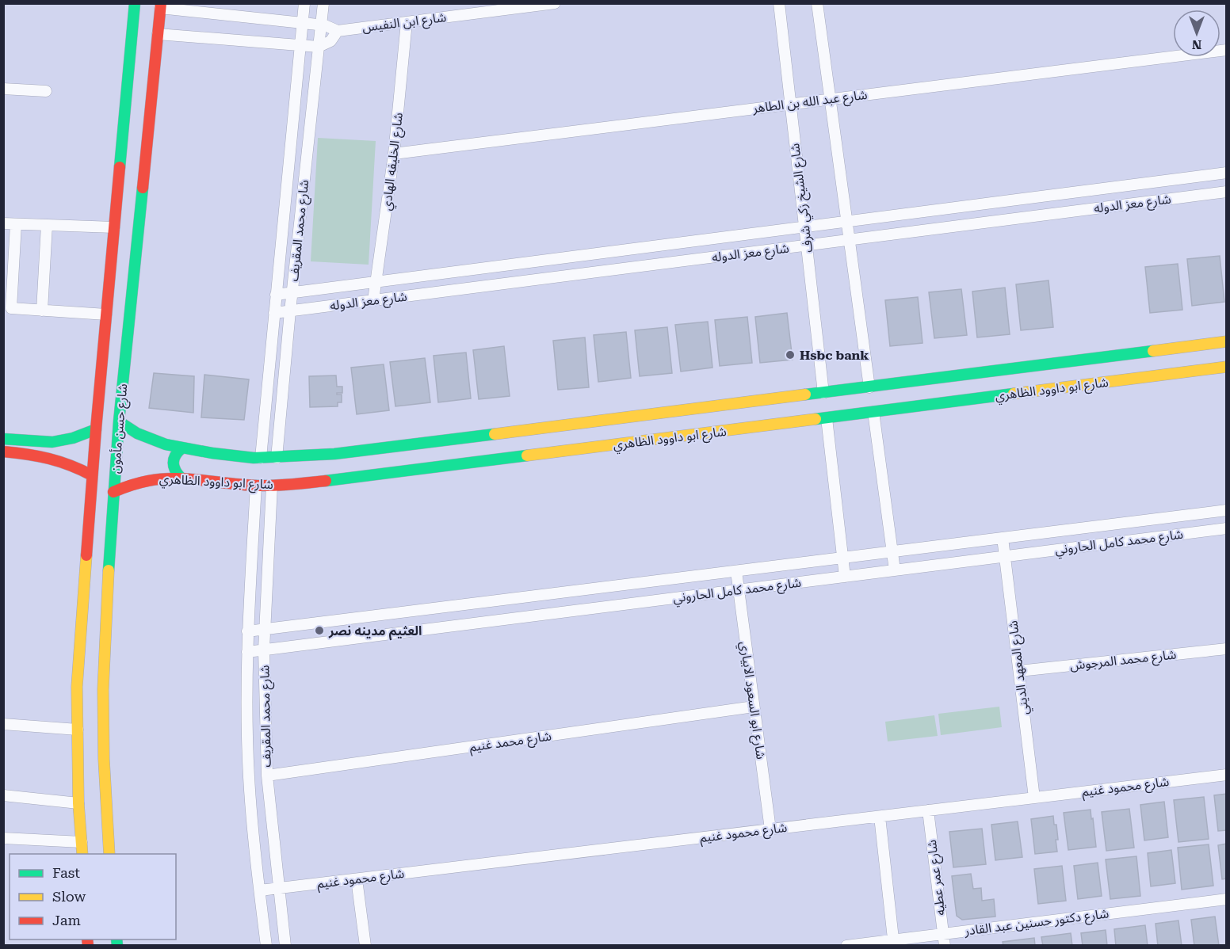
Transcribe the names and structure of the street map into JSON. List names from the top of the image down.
{
  "streets": {
    "street": [
      "شارع ابن النفيس",
      "شارع عبد الله بن الطاهر",
      "شارع الخليفه الهادي",
      "شارع الشيخ زكي شرف",
      "شارع معز الدوله",
      "شارع محمد المقريف",
      "شارع ابو داوود الظاهري",
      "شارع حسن مأمون",
      "شارع محمد كامل الحاروني",
      "شارع محمد المرجوش",
      "شارع المعهد الديني",
      "شارع ابو السعود الابياري",
      "شارع محمد غنيم",
      "شارع محمود غنيم",
      "شارع عمر عطيه",
      "شارع دكتور حسنين عبد القادر"
    ]
  },
  "crossings": [
    ["شارع ابن النفيس", "شارع الخليفه الهادي"],
    ["شارع ابن النفيس", "شارع محمد المقريف"],
    ["شارع ابن النفيس", "شارع حسن مأمون"],
    ["شارع عبد الله بن الطاهر", "شارع الخليفه الهادي"],
    ["شارع عبد الله بن الطاهر", "شارع الشيخ زكي شرف"],
    ["شارع الخليفه الهادي", "شارع معز الدوله"],
    ["شارع الشيخ زكي شرف", "شارع معز الدوله"],
    ["شارع الشيخ زكي شرف", "شارع ابو داوود الظاهري"],
    ["شارع معز الدوله", "شارع محمد المقريف"],
    ["شارع محمد المقريف", "شارع ابو داوود الظاهري"],
    ["شارع محمد المقريف", "شارع محمد كامل الحاروني"],
    ["شارع محمد المقريف", "شارع محمد غنيم"],
    ["شارع محمد المقريف", "شارع محمود غنيم"],
    ["شارع ابو داوود الظاهري", "شارع حسن مأمون"],
    ["شارع محمد كامل الحاروني", "شارع المعهد الديني"],
    ["شارع محمد كامل الحاروني", "شارع ابو السعود الابياري"],
    ["شارع محمد المرجوش", "شارع المعهد الديني"],
    ["شارع المعهد الديني", "شارع محمود غنيم"],
    ["شارع ابو السعود الابياري", "شارع محمد غنيم"],
    ["شارع ابو السعود الابياري", "شارع محمود غنيم"],
    ["شارع محمود غنيم", "شارع عمر عطيه"],
    ["شارع عمر عطيه", "شارع دكتور حسنين عبد القادر"]
  ],
  "places": ["Hsbc bank", "العثيم مدينه نصر"],
  "legend": ["Fast", "Slow", "Jam"],
  "north": "bottom"
}
